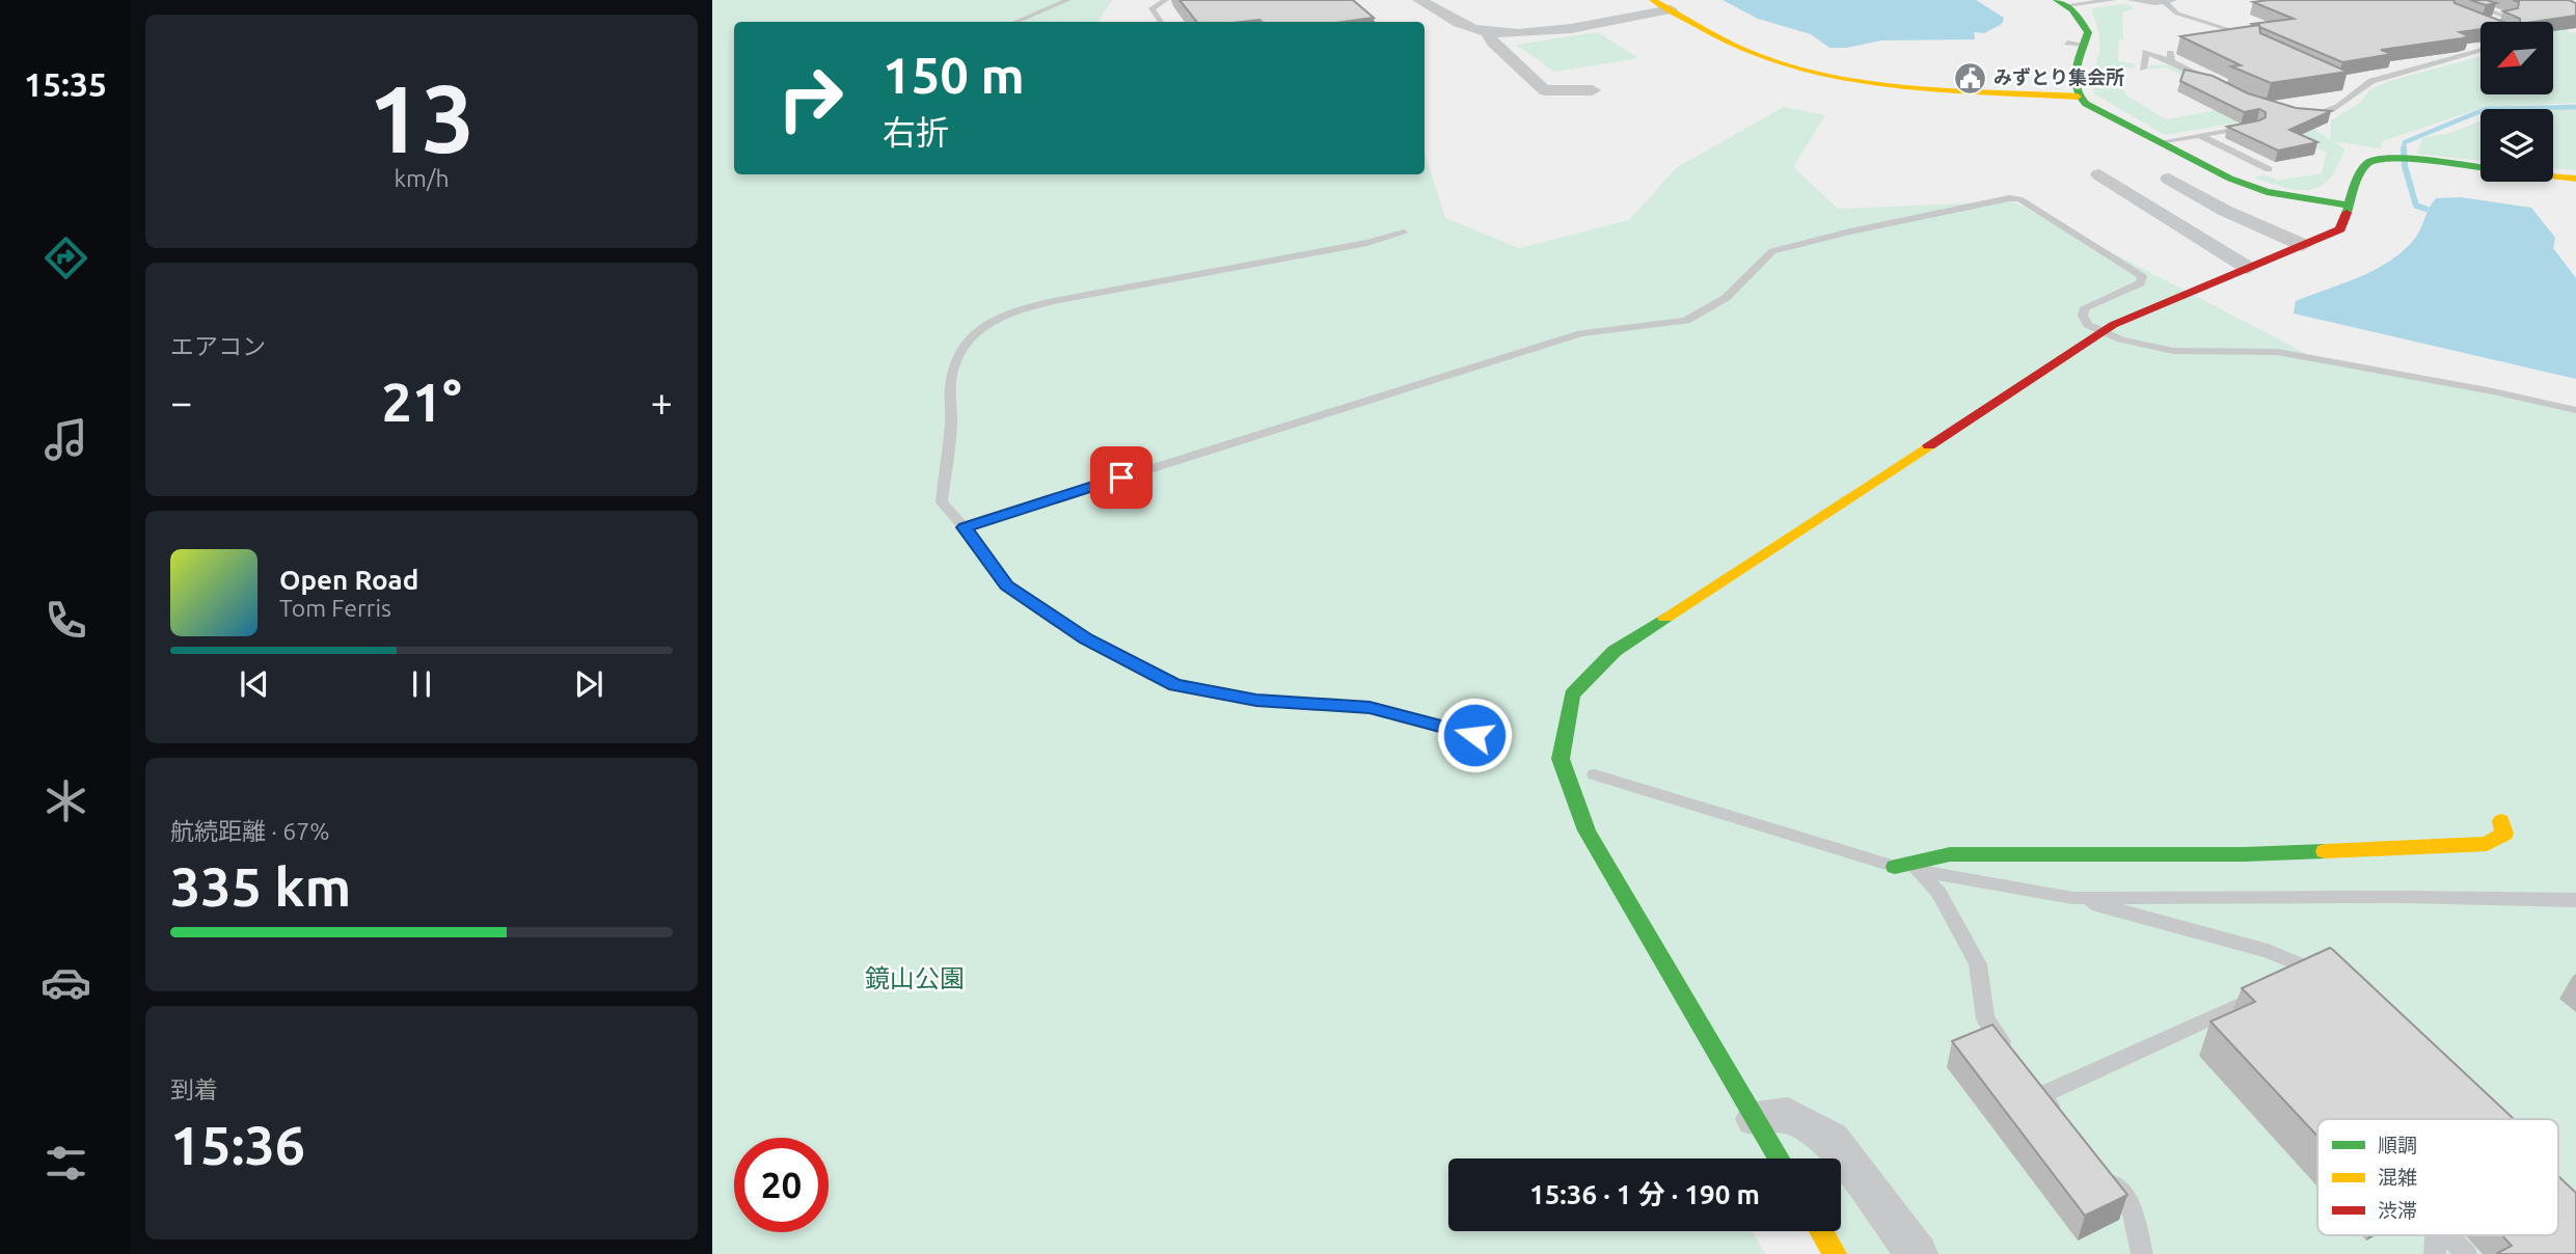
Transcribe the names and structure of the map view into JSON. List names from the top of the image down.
{
  "parks": ["鏡山公園"],
  "places": {
    "public building": ["みずとり集会所"]
  },
  "legend": ["順調", "混雑", "渋滞"],
  "north": "bottom left",
  "page": {
    "tabs": "15:35",
    "tile": [
      ["13", "km/h"],
      "エアコン",
      ["航続距離 · 67%", "335 km"],
      ["到着", "15:36"]
    ],
    "turn": ["150 m", "右折"],
    "heat": ["−", "21°", "+"],
    "song": ["Open Road", "Tom Ferris"],
    "limit": "20",
    "trip": "15:36 · 1 分 · 190 m"
  }
}
